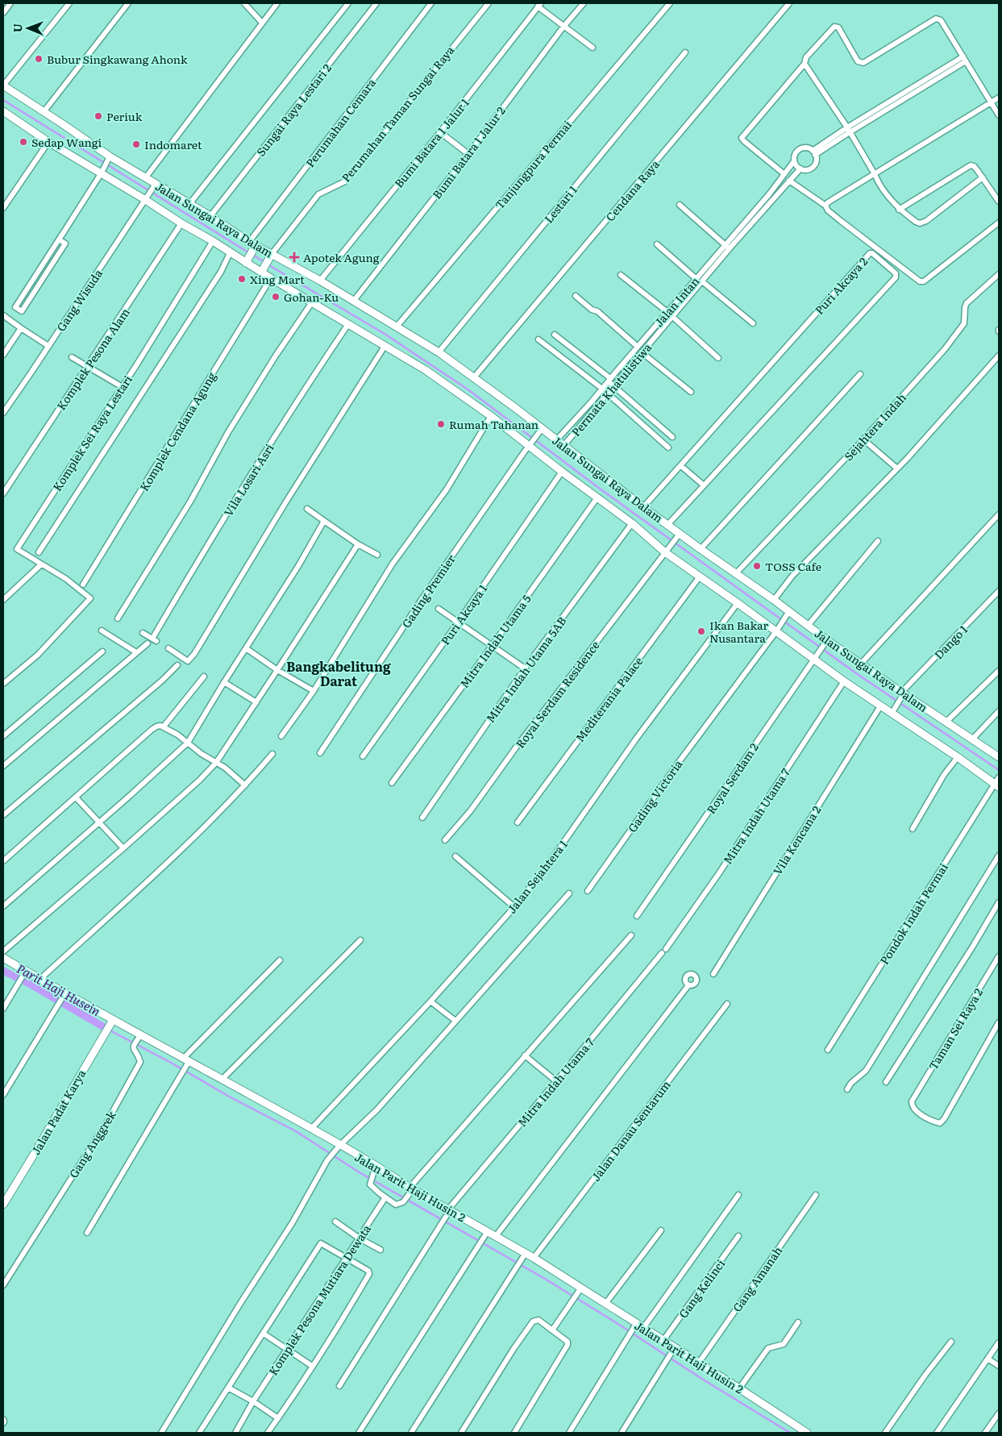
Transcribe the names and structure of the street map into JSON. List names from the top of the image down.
{
  "streets": {
    "street": [
      "Sungai Raya Lestari 2",
      "Perumahan Taman Sungai Raya",
      "Perumahan Cemara",
      "Bumi Batara 1 Jalur 1",
      "Bumi Batara 1 Jalur 2",
      "Tanjungpura Permai",
      "Cendana Raya",
      "Lestari 1",
      "Jalan Sungai Raya Dalam",
      "Puri Akcaya 2",
      "Gang Wisuda",
      "Jalan Intan",
      "Komplek Pesona Alam",
      "Permata Khatulistiwa",
      "Sejahtera Indah",
      "Komplek Cendana Agung",
      "Komplek Sei Raya Lestari",
      "Vila Losari Asri",
      "Gading Premier",
      "Puri Akcaya 1",
      "Mitra Indah Utama 5",
      "Dango 1",
      "Mitra Indah Utama 5AB",
      "Royal Serdam Residence",
      "Mediterania Palace",
      "Royal Serdam 2",
      "Gading Victoria",
      "Mitra Indah Utama 7",
      "Vila Kencana 2",
      "Jalan Sejahtera 1",
      "Pondok Indah Permai",
      "Taman Sei Raya 2",
      "Jalan Padat Karya",
      "Jalan Danau Sentarum",
      "Gang Anggrek",
      "Jalan Parit Haji Husin 2",
      "Gang Amanah",
      "Gang Kelinci",
      "Komplek Pesona Mutiara Dewata"
    ]
  },
  "crossings": [
    ["Sungai Raya Lestari 2", "Jalan Sungai Raya Dalam"],
    ["Perumahan Taman Sungai Raya", "Jalan Sungai Raya Dalam"],
    ["Perumahan Cemara", "Jalan Sungai Raya Dalam"],
    ["Bumi Batara 1 Jalur 1", "Jalan Sungai Raya Dalam"],
    ["Bumi Batara 1 Jalur 2", "Jalan Sungai Raya Dalam"],
    ["Tanjungpura Permai", "Jalan Sungai Raya Dalam"],
    ["Cendana Raya", "Jalan Sungai Raya Dalam"],
    ["Lestari 1", "Jalan Sungai Raya Dalam"],
    ["Jalan Sungai Raya Dalam", "Puri Akcaya 2"],
    ["Jalan Sungai Raya Dalam", "Gang Wisuda"],
    ["Jalan Sungai Raya Dalam", "Jalan Intan"],
    ["Jalan Sungai Raya Dalam", "Permata Khatulistiwa"],
    ["Jalan Sungai Raya Dalam", "Sejahtera Indah"],
    ["Jalan Sungai Raya Dalam", "Gading Premier"],
    ["Jalan Sungai Raya Dalam", "Dango 1"],
    ["Jalan Sungai Raya Dalam", "Royal Serdam Residence"],
    ["Jalan Sungai Raya Dalam", "Royal Serdam 2"],
    ["Jalan Sungai Raya Dalam", "Gading Victoria"],
    ["Jalan Intan", "Permata Khatulistiwa"],
    ["Mitra Indah Utama 7", "Jalan Parit Haji Husin 2"],
    ["Jalan Sejahtera 1", "Jalan Parit Haji Husin 2"],
    ["Jalan Padat Karya", "Jalan Parit Haji Husin 2"],
    ["Jalan Danau Sentarum", "Jalan Parit Haji Husin 2"],
    ["Gang Anggrek", "Jalan Parit Haji Husin 2"],
    ["Jalan Parit Haji Husin 2", "Gang Amanah"],
    ["Jalan Parit Haji Husin 2", "Gang Kelinci"]
  ],
  "districts": ["Bangkabelitung Darat"],
  "water": ["Parit Haji Husein"],
  "places": {
    "other": [
      "Bubur Singkawang Ahonk",
      "Periuk",
      "Sedap Wangi",
      "Indomaret",
      "Xing Mart",
      "Gohan-Ku",
      "Rumah Tahanan",
      "TOSS Cafe",
      "Ikan Bakar Nusantara"
    ],
    "health": ["Apotek Agung"]
  },
  "north": "left"
}
